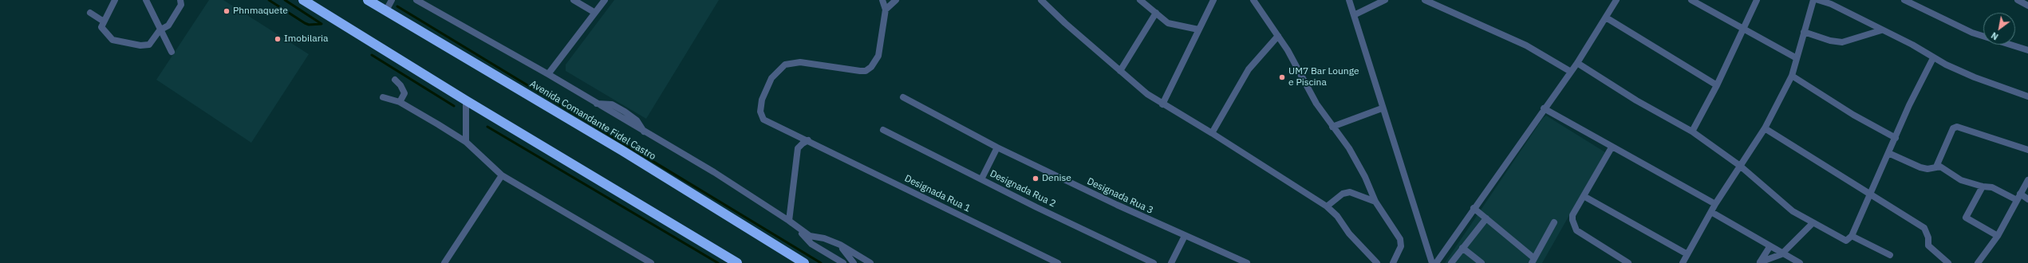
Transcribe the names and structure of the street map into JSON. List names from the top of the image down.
{
  "streets": {
    "highway": ["Avenida Comandante Fidel Castro"],
    "street": ["Designada Rua 2", "Designada Rua 1", "Designada Rua 3"]
  },
  "places": [
    "Phnmaquete",
    "Imobilaria",
    "UM7 Bar Lounge e Piscina",
    "Denise"
  ],
  "north": "bottom left"
}
